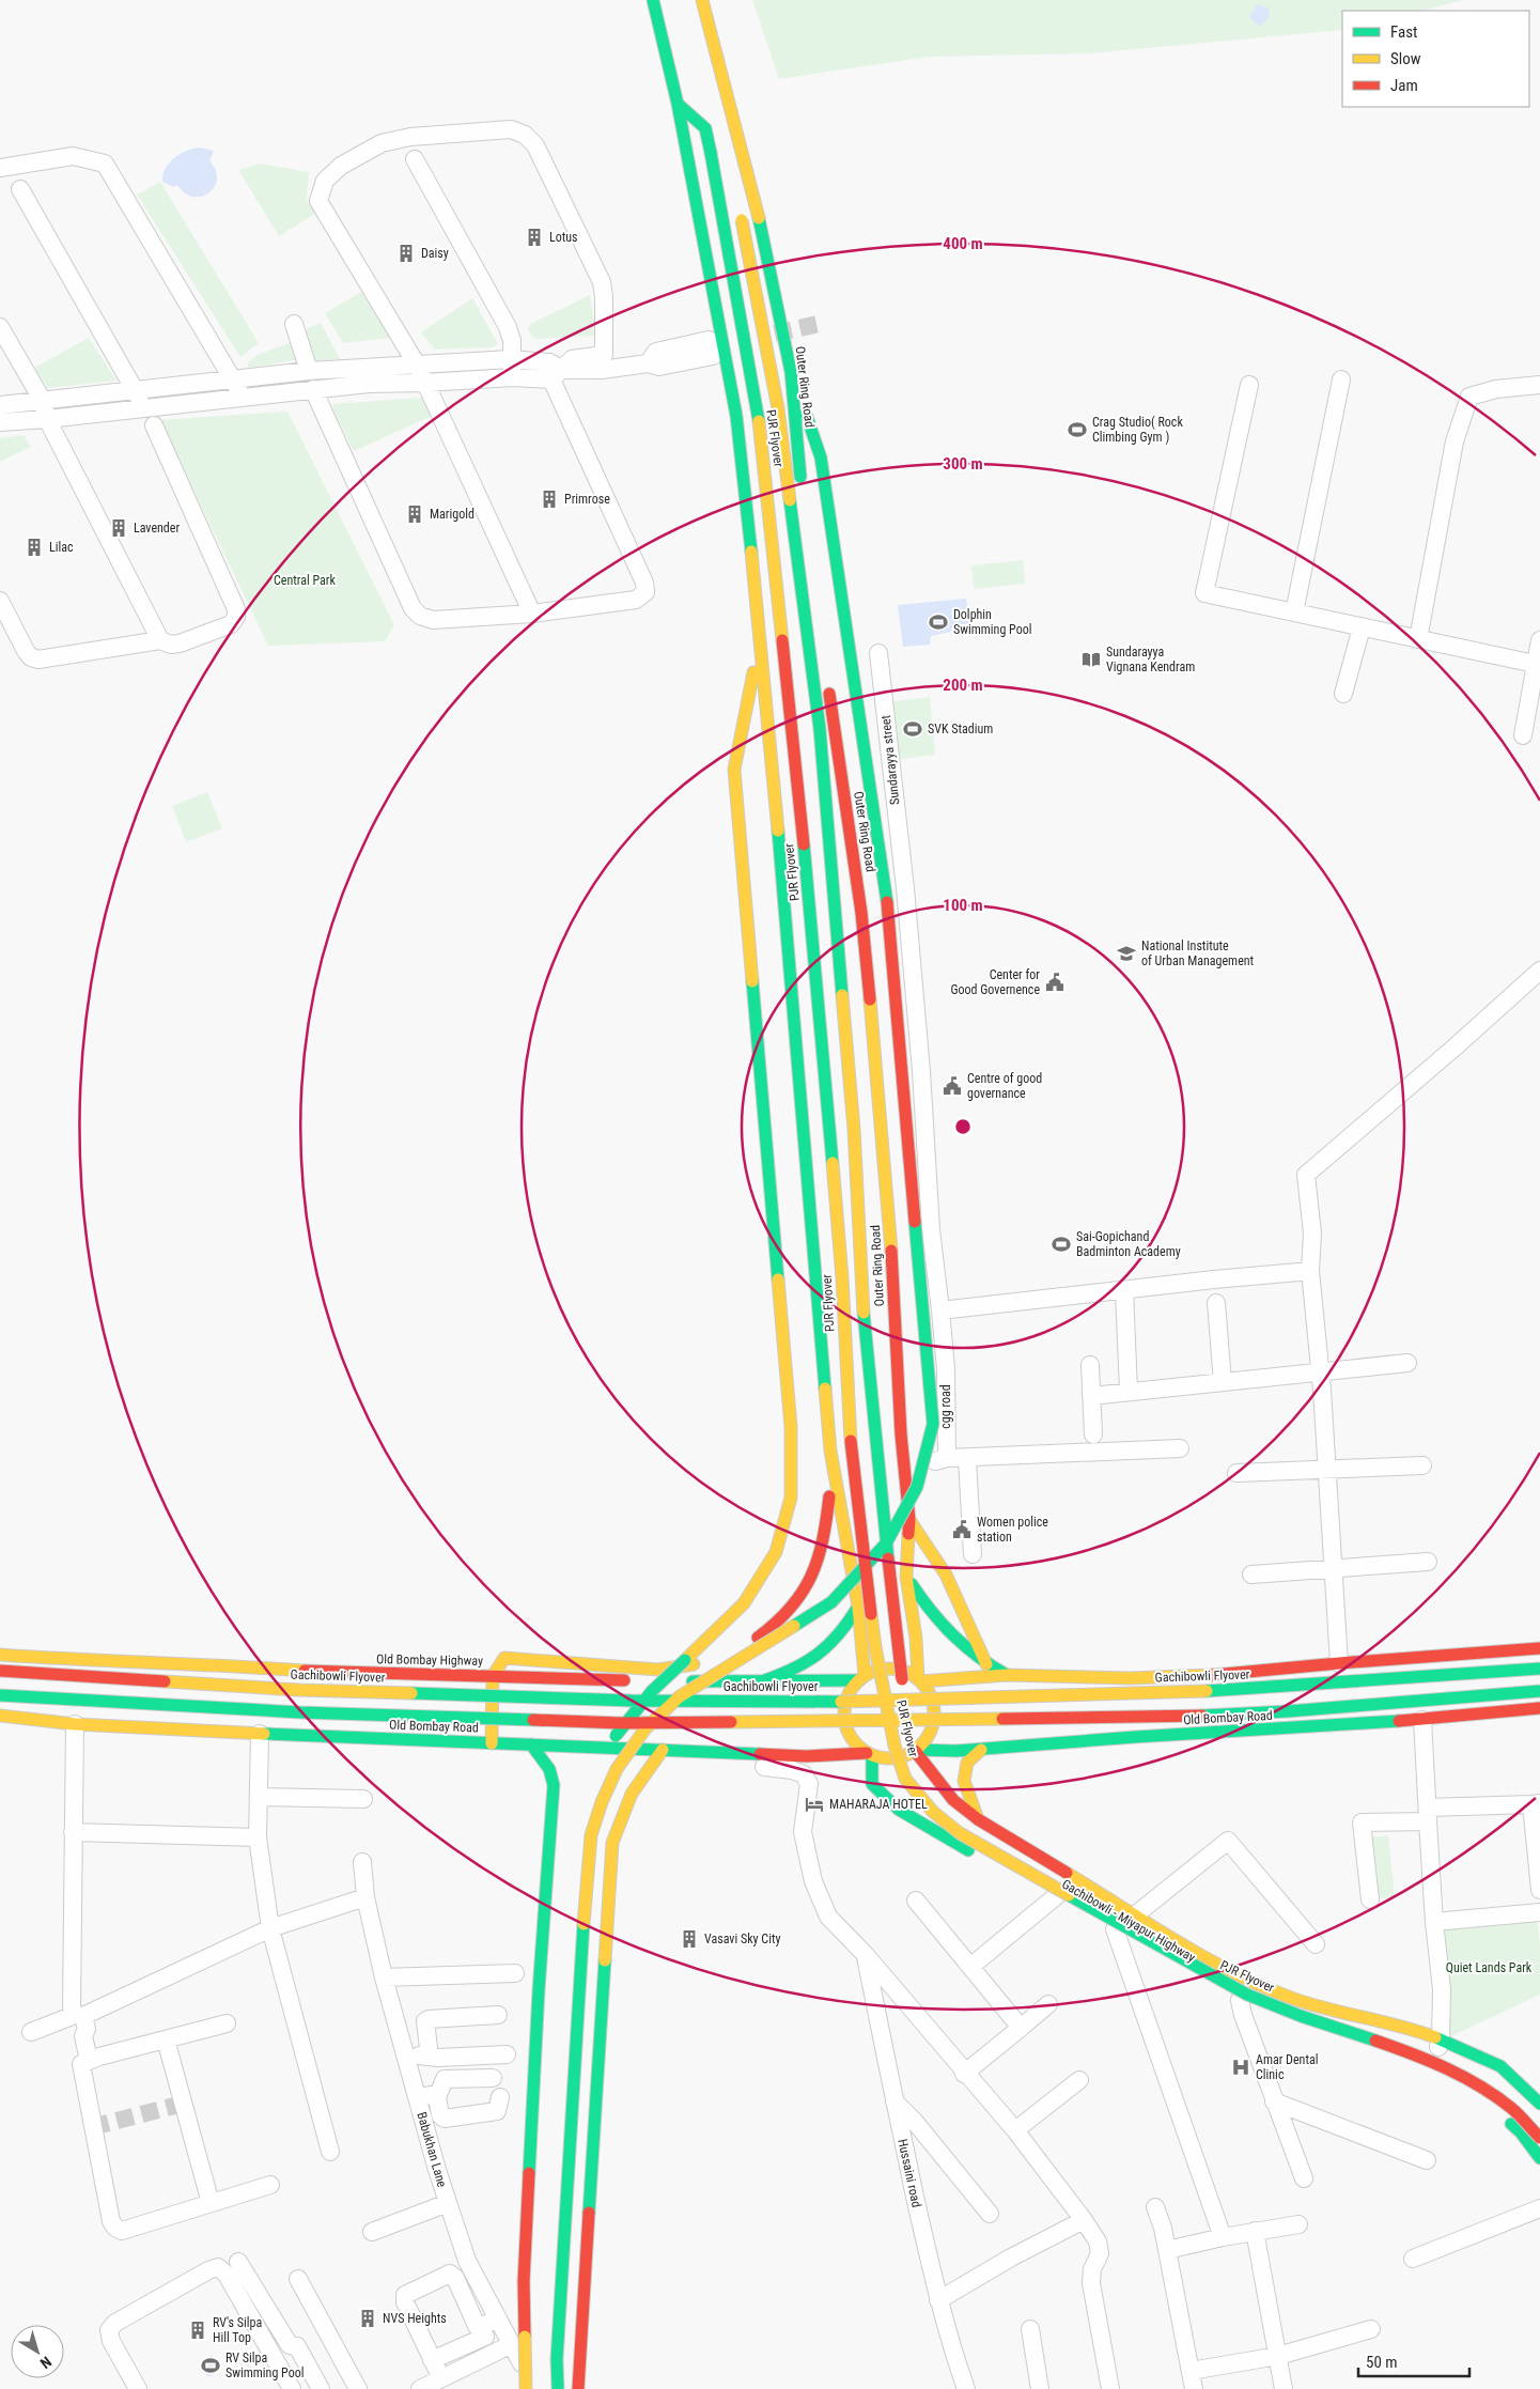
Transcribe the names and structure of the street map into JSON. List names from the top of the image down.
{
  "streets": {
    "main road": [
      "Outer Ring Road",
      "PJR Flyover",
      "Old Bombay Highway",
      "Gachibowli Flyover",
      "Old Bombay Road",
      "Gachibowli - Miyapur Highway"
    ],
    "street": [
      "Sundarayya street",
      "cgg road",
      "Babukhan Lane",
      "Hussaini road"
    ]
  },
  "crossings": [
    ["Outer Ring Road", "PJR Flyover"],
    ["Outer Ring Road", "Old Bombay Highway"],
    ["Outer Ring Road", "Old Bombay Road"],
    ["Outer Ring Road", "Gachibowli - Miyapur Highway"],
    ["PJR Flyover", "Old Bombay Highway"],
    ["PJR Flyover", "Old Bombay Road"],
    ["PJR Flyover", "Gachibowli - Miyapur Highway"],
    ["Sundarayya street", "cgg road"],
    ["Old Bombay Highway", "Old Bombay Road"],
    ["Old Bombay Highway", "Gachibowli - Miyapur Highway"],
    ["Old Bombay Road", "Gachibowli - Miyapur Highway"]
  ],
  "parks": ["Central Park", "Quiet Lands Park"],
  "places": {
    "building": [
      "Lotus",
      "Daisy",
      "Primrose",
      "Marigold",
      "Lavender",
      "Lilac",
      "Vasavi Sky City",
      "NVS Heights",
      "RV's Silpa Hill Top"
    ],
    "sports": [
      "Crag Studio( Rock Climbing Gym )",
      "Dolphin Swimming Pool",
      "SVK Stadium",
      "Sai-Gopichand Badminton Academy",
      "RV Silpa Swimming Pool"
    ],
    "library": ["Sundarayya Vignana Kendram"],
    "school or university": ["National Institute of Urban Management"],
    "public building": ["Center for Good Governence", "Centre of good governance", "Women police station"],
    "hotel": ["MAHARAJA HOTEL"],
    "hospital": ["Amar Dental Clinic"]
  },
  "legend": ["Fast", "Slow", "Jam"],
  "scale_bar": "50 m",
  "north": "bottom right",
  "rings": [
    "400 m",
    "300 m",
    "200 m",
    "100 m"
  ]
}
